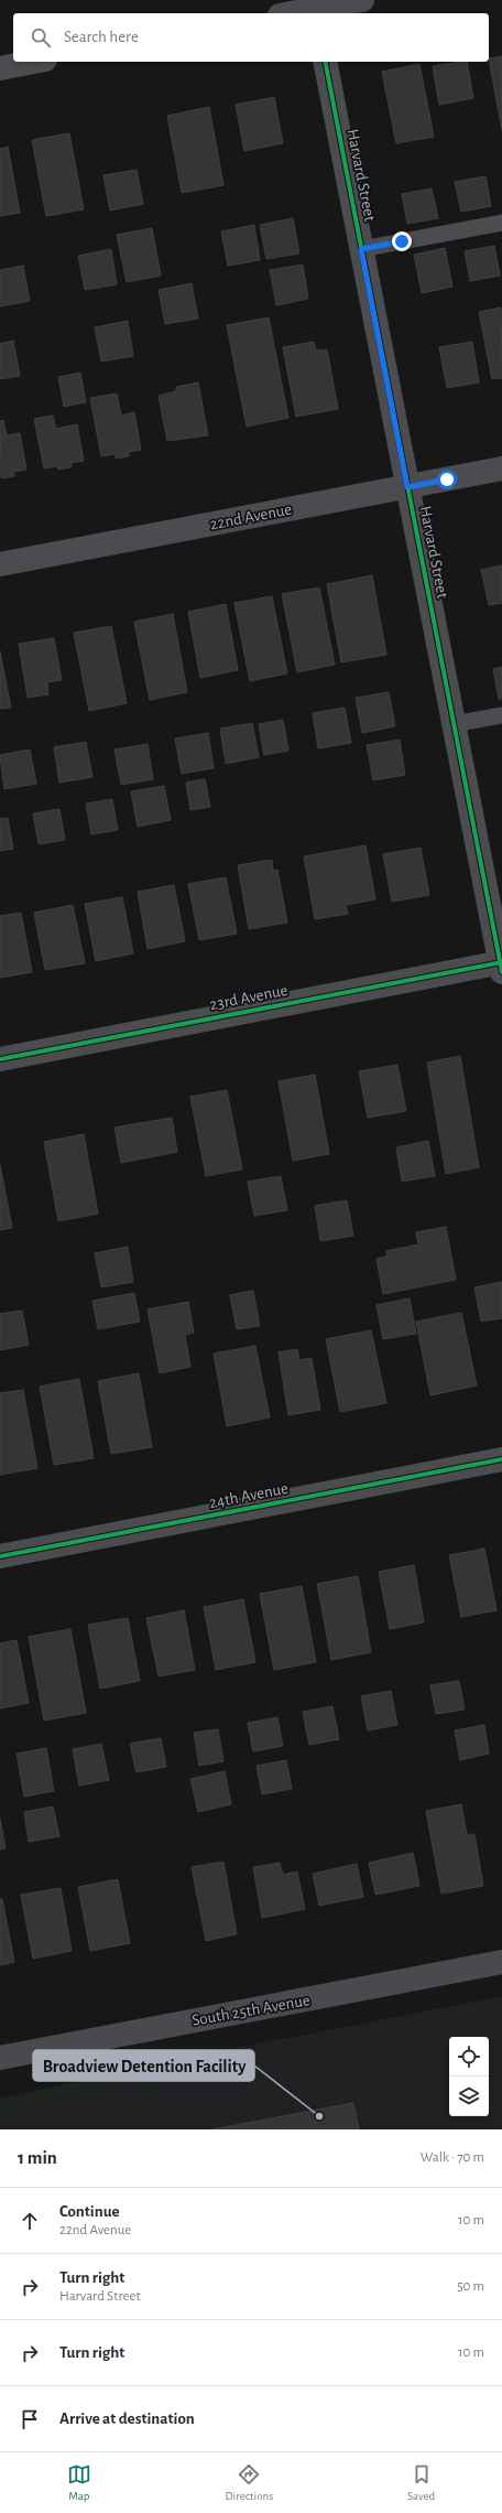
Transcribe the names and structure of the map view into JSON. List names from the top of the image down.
{
  "streets": {
    "main road": ["South 25th Avenue"],
    "street": [
      "Harvard Street",
      "22nd Avenue",
      "23rd Avenue",
      "24th Avenue"
    ]
  },
  "crossings": [
    ["Harvard Street", "22nd Avenue"],
    ["Harvard Street", "23rd Avenue"]
  ],
  "places": ["Broadview Detention Facility"],
  "page": {
    "search": "Search here",
    "heading": ["1 min", "Walk · 70 m"],
    "list": [
      ["Continue", "22nd Avenue", "10 m"],
      ["Turn right", "Harvard Street", "50 m"],
      ["Turn right", "10 m"],
      "Arrive at destination"
    ],
    "nav": ["Map", "Directions", "Saved"]
  }
}
